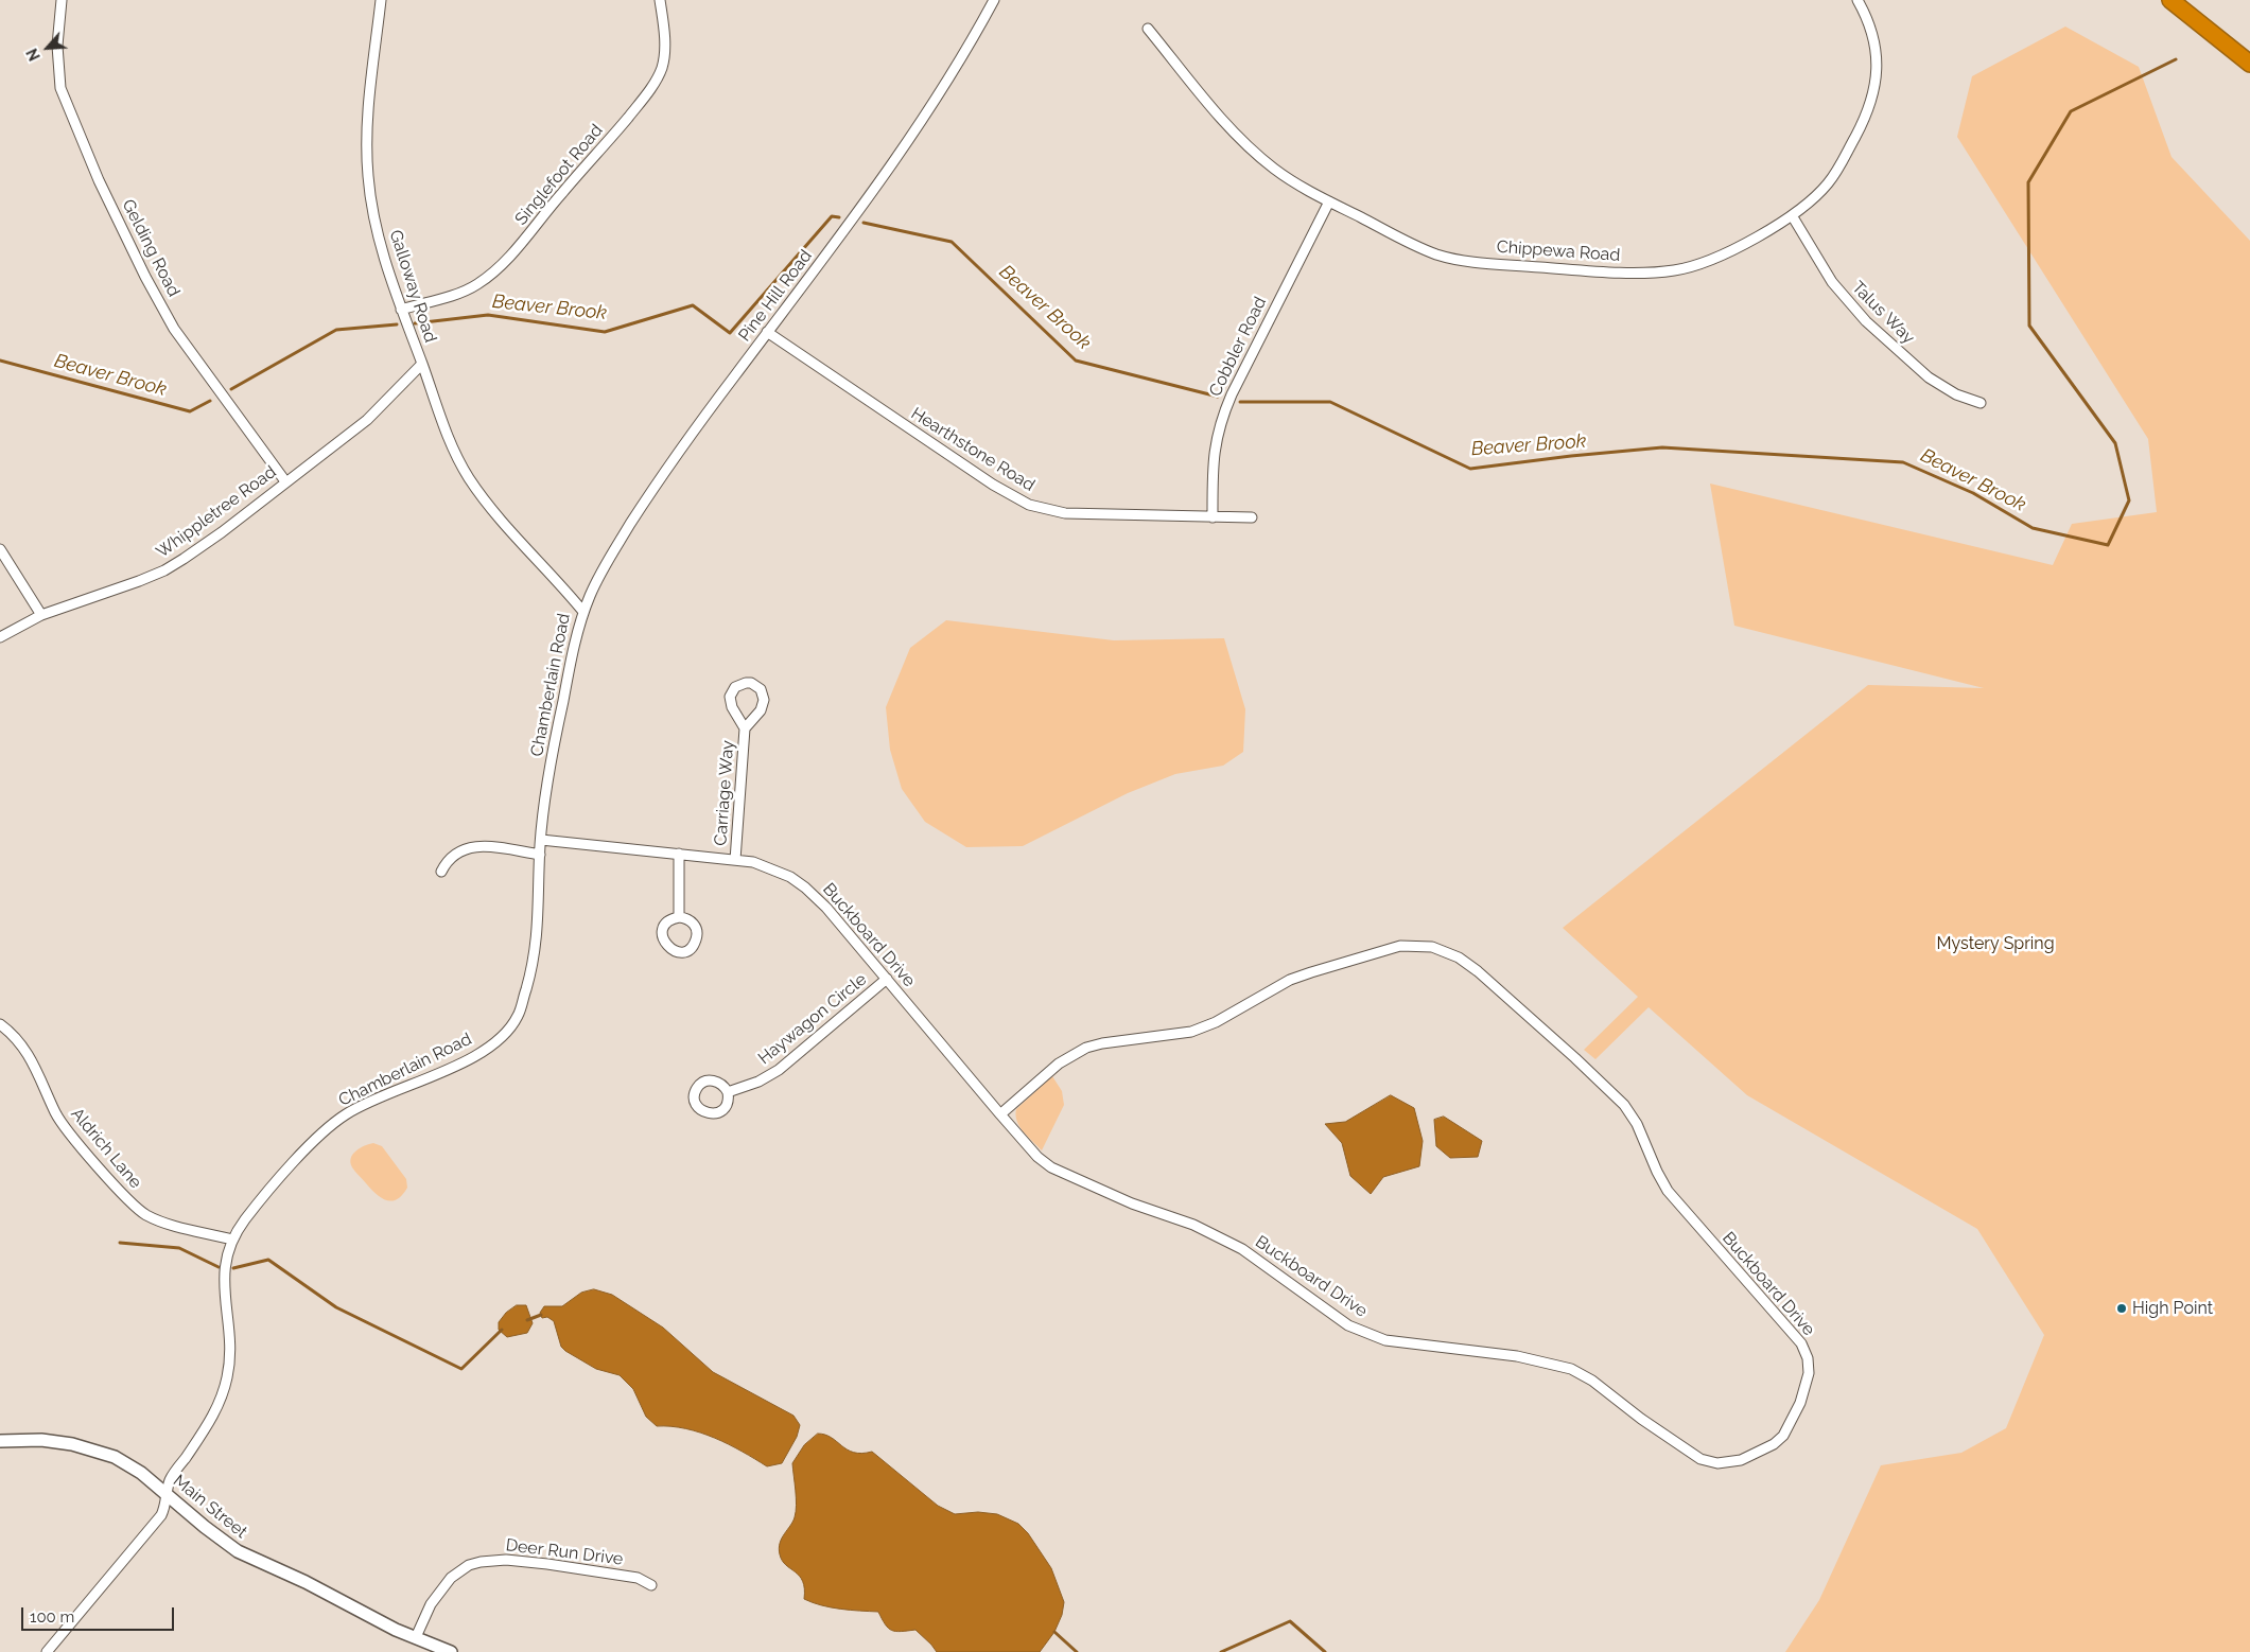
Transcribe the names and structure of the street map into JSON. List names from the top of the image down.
{
  "streets": {
    "main road": ["Main Street"],
    "street": [
      "Singlefoot Road",
      "Gelding Road",
      "Chippewa Road",
      "Galloway Road",
      "Pine Hill Road",
      "Talus Way",
      "Cobbler Road",
      "Hearthstone Road",
      "Whippletree Road",
      "Chamberlain Road",
      "Carriage Way",
      "Buckboard Drive",
      "Haywagon Circle",
      "Aldrich Lane",
      "Deer Run Drive"
    ]
  },
  "crossings": [
    ["Singlefoot Road", "Galloway Road"],
    ["Gelding Road", "Whippletree Road"],
    ["Chippewa Road", "Talus Way"],
    ["Chippewa Road", "Cobbler Road"],
    ["Galloway Road", "Whippletree Road"],
    ["Galloway Road", "Chamberlain Road"],
    ["Pine Hill Road", "Hearthstone Road"],
    ["Pine Hill Road", "Chamberlain Road"],
    ["Cobbler Road", "Hearthstone Road"],
    ["Chamberlain Road", "Buckboard Drive"],
    ["Chamberlain Road", "Aldrich Lane"],
    ["Chamberlain Road", "Main Street"],
    ["Carriage Way", "Buckboard Drive"],
    ["Buckboard Drive", "Haywagon Circle"],
    ["Main Street", "Deer Run Drive"]
  ],
  "water": ["Beaver Brook"],
  "parks": ["Mystery Spring"],
  "places": ["High Point"],
  "scale_bar": "100 m",
  "north": "bottom left"
}
